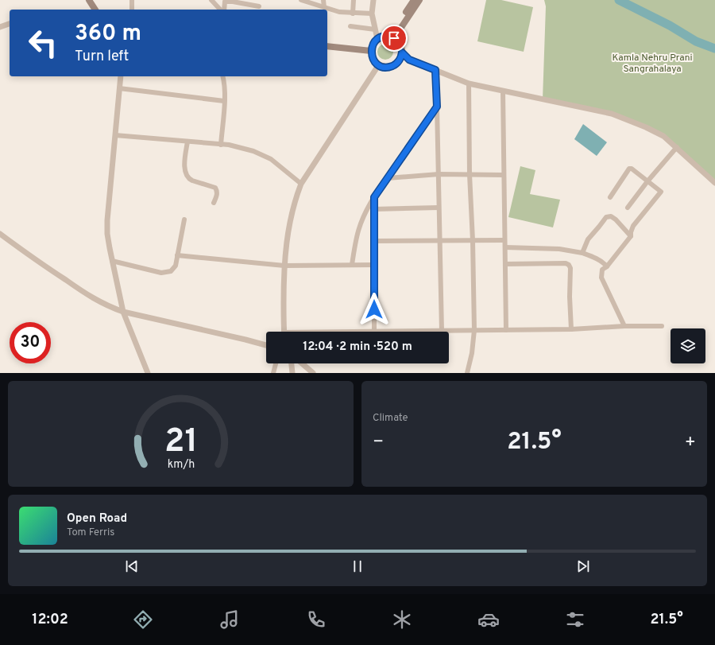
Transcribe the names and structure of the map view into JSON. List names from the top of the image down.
{
  "parks": ["Kamla Nehru Prani Sangrahalaya"],
  "page": {
    "turn": ["360 m", "Turn left"],
    "limit": "30",
    "trip": "12:04 · 2 min · 520 m",
    "tile": "Climate",
    "heat": ["−", "21.5°", "+"],
    "song": ["Open Road", "Tom Ferris"],
    "tabs": ["12:02", "21.5°"],
    "gauge": ["21", "km/h"]
  }
}
